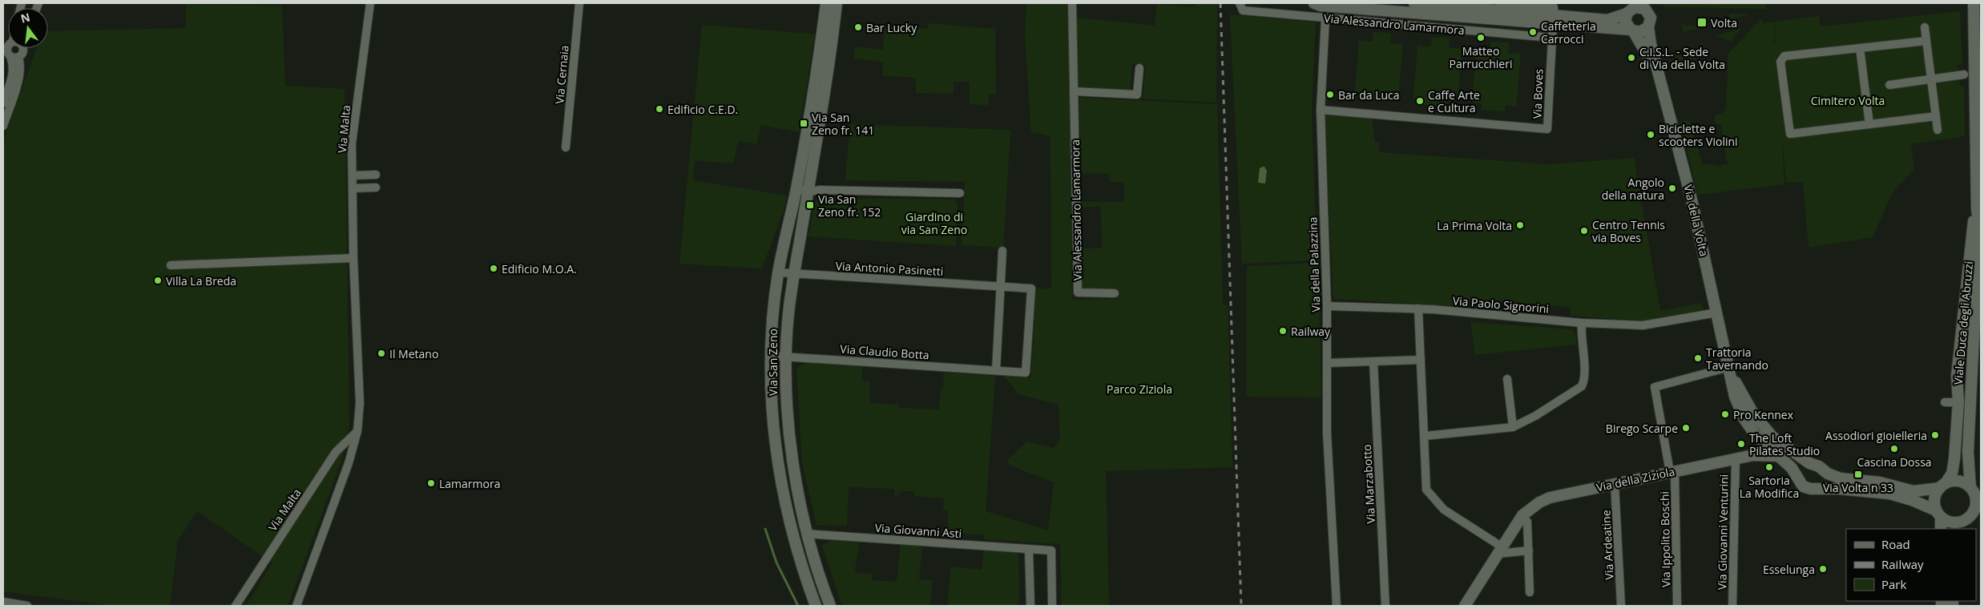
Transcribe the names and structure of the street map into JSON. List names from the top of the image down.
{
  "streets": {
    "main road": [
      "Via Alessandro Lamarmora",
      "Via della Volta",
      "Viale Duca degli Abruzzi",
      "Via San Zeno",
      "Via della Ziziola"
    ],
    "street": [
      "Via Cernaia",
      "Via Boves",
      "Via Malta",
      "Via della Palazzina",
      "Via Antonio Pasinetti",
      "Via Paolo Signorini",
      "Via Claudio Botta",
      "Via Marzabotto",
      "Via Giovanni Asti",
      "Via Giovanni Venturini",
      "Via Ippolito Boschi",
      "Via Ardeatine"
    ]
  },
  "crossings": [
    ["Via Alessandro Lamarmora", "Via Boves"],
    ["Via Alessandro Lamarmora", "Via della Volta"],
    ["Via Alessandro Lamarmora", "Via della Palazzina"],
    ["Via Boves", "Via della Palazzina"],
    ["Via della Volta", "Via Paolo Signorini"],
    ["Via della Volta", "Viale Duca degli Abruzzi"],
    ["Via della Volta", "Via Ippolito Boschi"],
    ["Via della Palazzina", "Via Paolo Signorini"],
    ["Via Antonio Pasinetti", "Via Claudio Botta"],
    ["Via Antonio Pasinetti", "Via San Zeno"],
    ["Via Claudio Botta", "Via San Zeno"],
    ["Via San Zeno", "Via Giovanni Asti"],
    ["Via della Ziziola", "Via Giovanni Venturini"],
    ["Via della Ziziola", "Via Ippolito Boschi"],
    ["Via della Ziziola", "Via Ardeatine"]
  ],
  "parks": ["Cimitero Volta", "Giardino di via San Zeno", "Parco Ziziola"],
  "places": {
    "transit": [
      "Volta",
      "Via San Zeno fr. 141",
      "Via San Zeno fr. 152",
      "Via Volta n 33"
    ],
    "other": [
      "Bar Lucky",
      "Caffetteria Carrocci",
      "Matteo Parrucchieri",
      "C.I.S.L. - Sede di Via della Volta",
      "Bar da Luca",
      "Caffe Arte e Cultura",
      "Edificio C.E.D.",
      "Biciclette e scooters Violini",
      "Angolo della natura",
      "La Prima Volta",
      "Centro Tennis via Boves",
      "Edificio M.O.A.",
      "Villa La Breda",
      "Railway",
      "Il Metano",
      "Trattoria Tavernando",
      "Pro Kennex",
      "Birego Scarpe",
      "Assodiori gioielleria",
      "The Loft Pilates Studio",
      "Cascina Dossa",
      "Sartoria La Modifica",
      "Lamarmora",
      "Esselunga"
    ]
  },
  "legend": ["Road", "Railway", "Park"],
  "north": "top"
}
